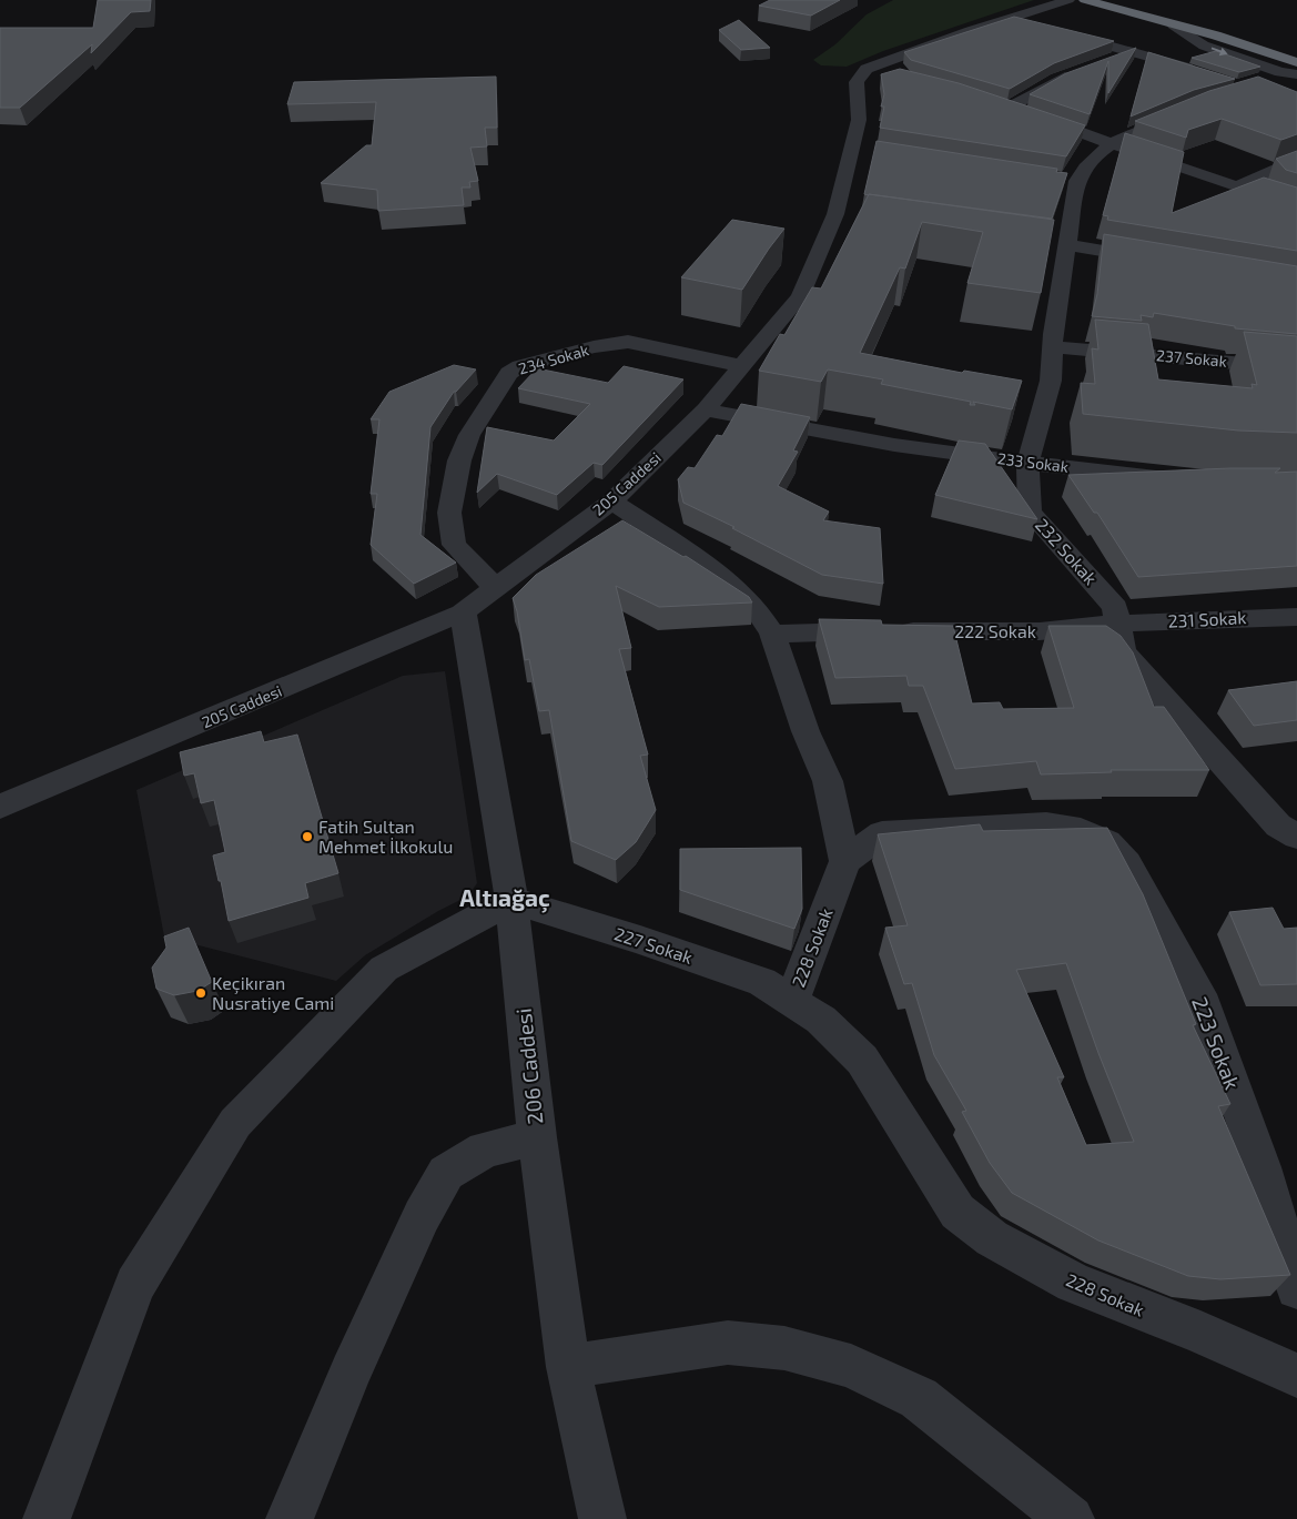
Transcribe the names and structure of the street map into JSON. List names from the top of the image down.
{
  "streets": {
    "street": [
      "237 Sokak",
      "234 Sokak",
      "233 Sokak",
      "205 Caddesi",
      "232 Sokak",
      "231 Sokak",
      "222 Sokak",
      "227 Sokak",
      "228 Sokak",
      "223 Sokak",
      "206 Caddesi"
    ]
  },
  "crossings": [
    ["237 Sokak", "232 Sokak"],
    ["234 Sokak", "205 Caddesi"],
    ["233 Sokak", "205 Caddesi"],
    ["233 Sokak", "232 Sokak"],
    ["205 Caddesi", "206 Caddesi"],
    ["232 Sokak", "231 Sokak"],
    ["232 Sokak", "222 Sokak"],
    ["231 Sokak", "222 Sokak"],
    ["227 Sokak", "228 Sokak"],
    ["227 Sokak", "206 Caddesi"],
    ["228 Sokak", "223 Sokak"]
  ],
  "districts": ["Altıağaç"],
  "places": ["Fatih Sultan Mehmet İlkokulu", "Keçikıran Nusratiye Cami"]
}
